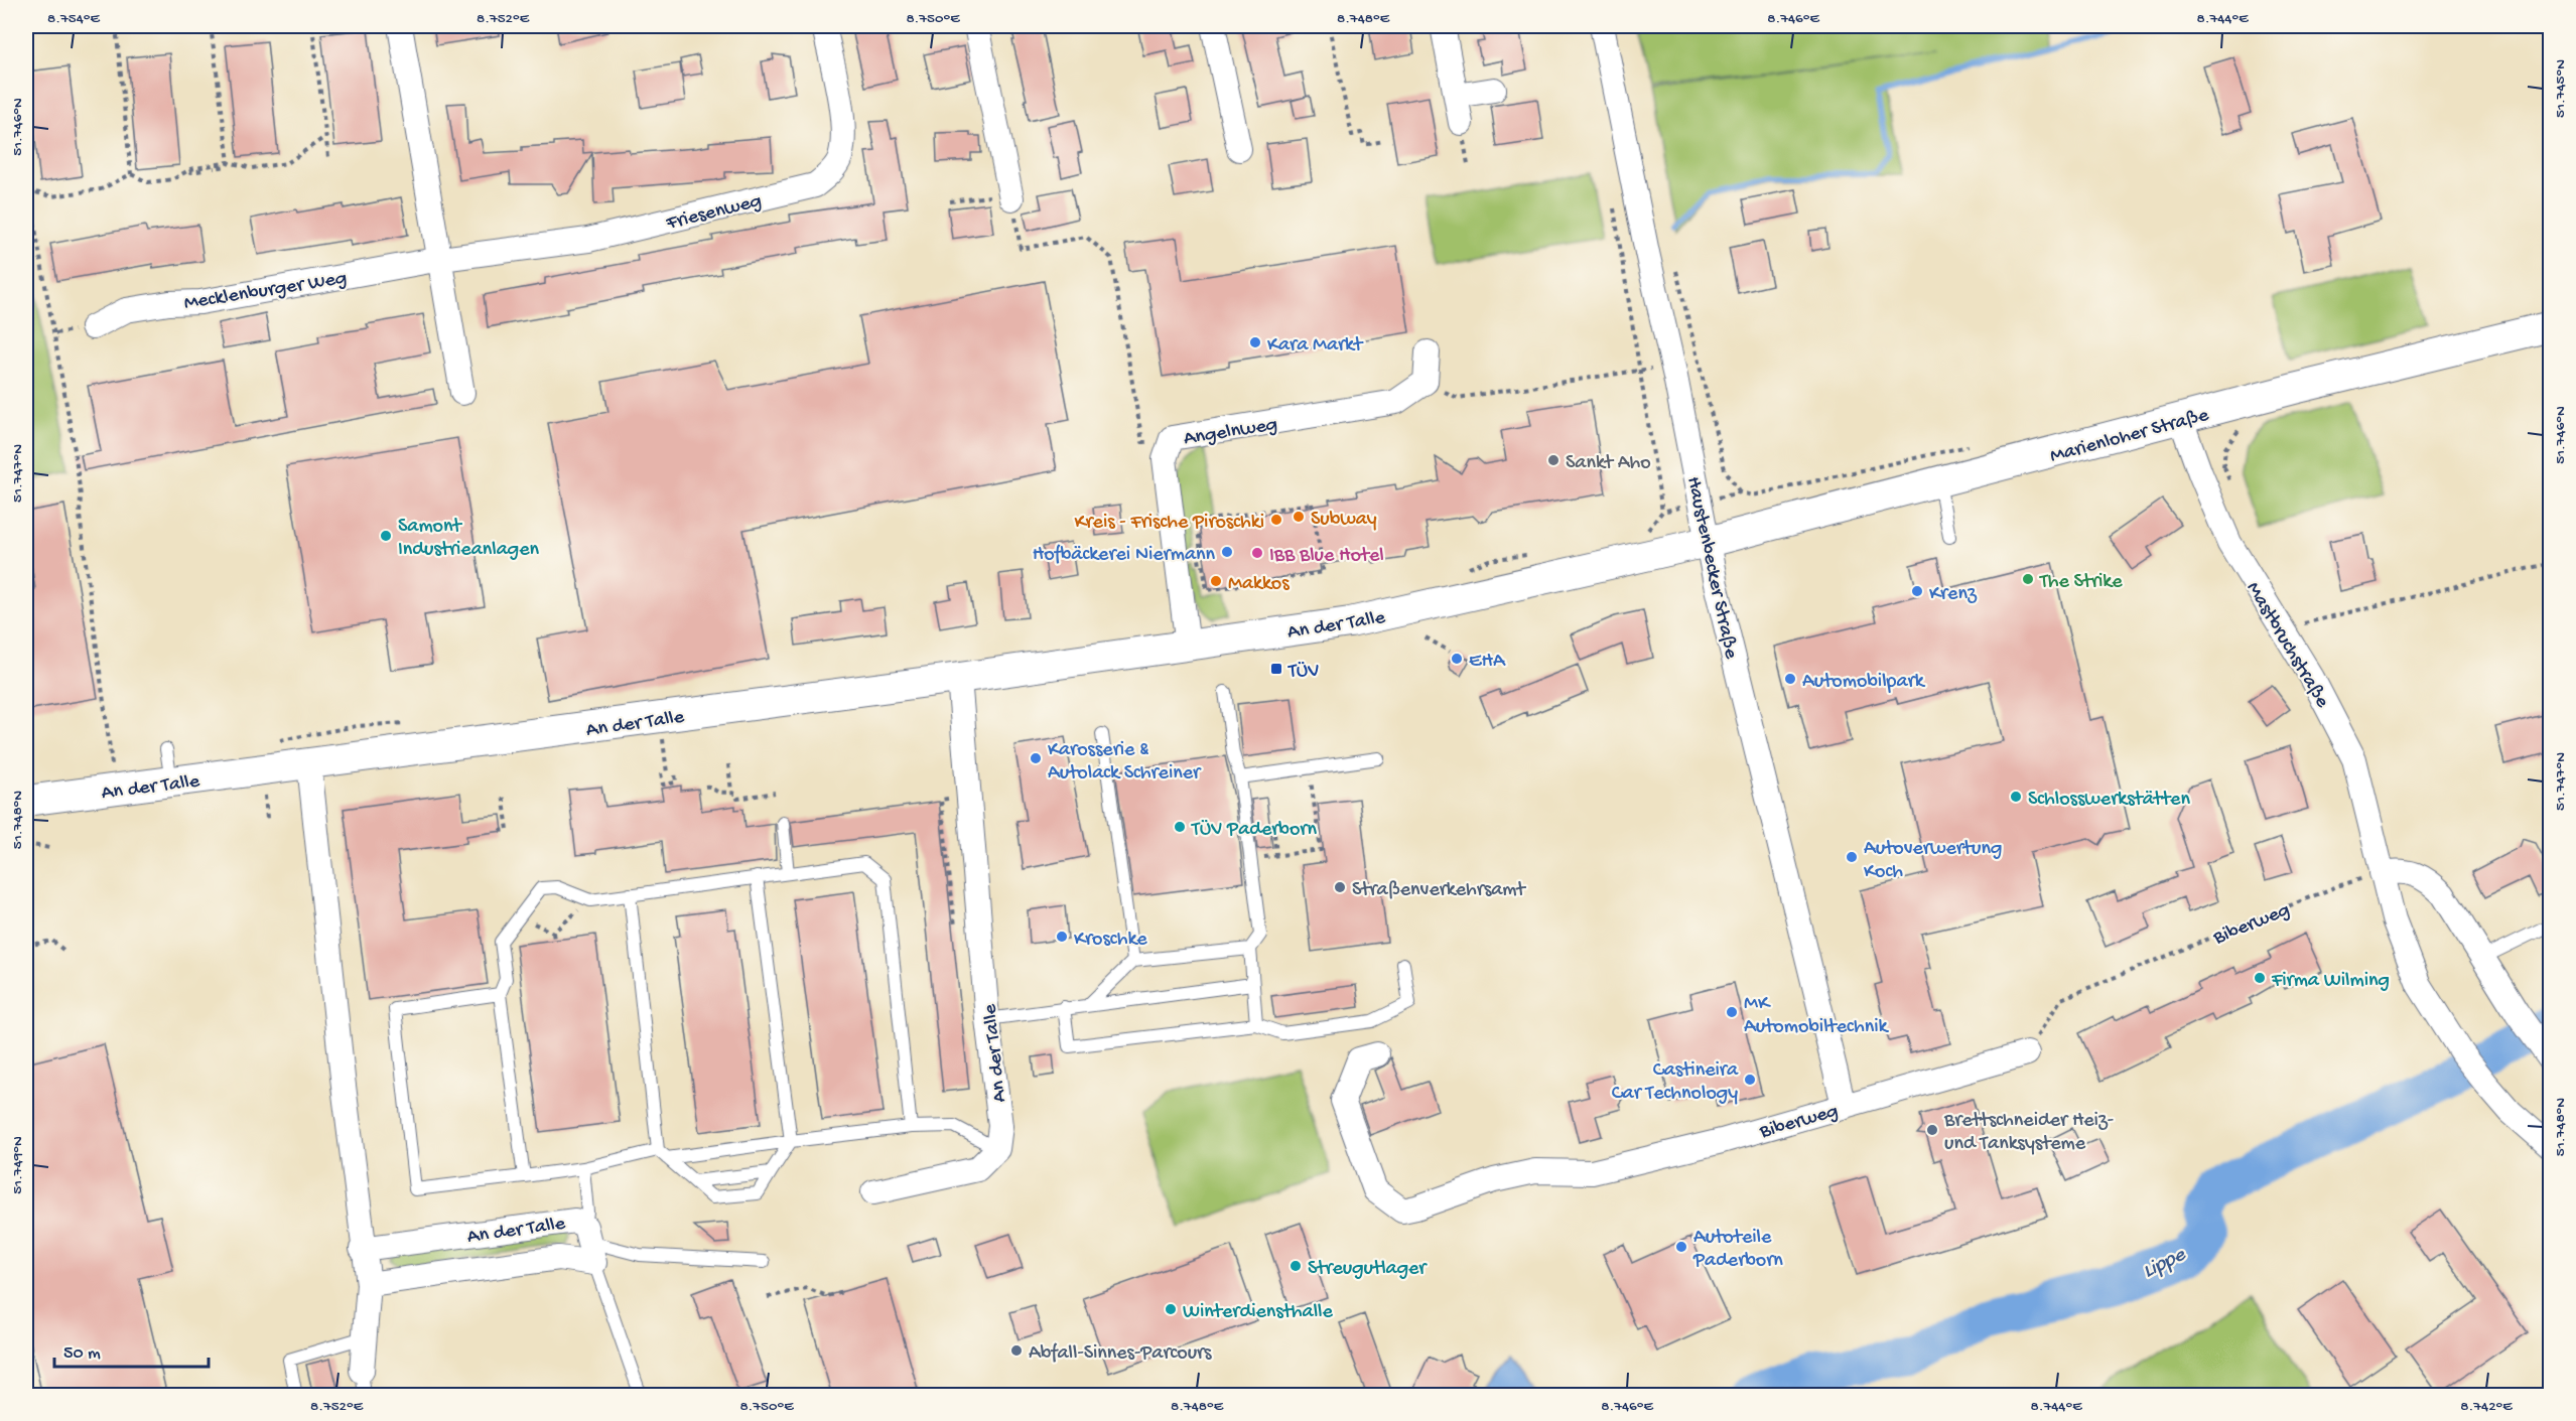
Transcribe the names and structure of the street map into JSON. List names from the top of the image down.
{
  "streets": {
    "street": [
      "Friesenweg",
      "Mecklenburger Weg",
      "Angelnweg",
      "Marienloher Straße",
      "Haustenbecker Straße",
      "An der Talle",
      "Mastbruchstraße",
      "Biberweg"
    ]
  },
  "crossings": [
    ["Friesenweg", "Mecklenburger Weg"],
    ["Angelnweg", "An der Talle"],
    ["Marienloher Straße", "Haustenbecker Straße"],
    ["Marienloher Straße", "An der Talle"],
    ["Marienloher Straße", "Mastbruchstraße"],
    ["Haustenbecker Straße", "An der Talle"],
    ["Haustenbecker Straße", "Biberweg"]
  ],
  "water": ["Lippe"],
  "places": {
    "other": [
      "Kara Markt",
      "Sankt Aho",
      "Subway",
      "Kreis - Frische Piroschki",
      "Samont Industrieanlagen",
      "Hofbäckerei Niermann",
      "IBB Blue Hotel",
      "The Strike",
      "Makkos",
      "Krenz",
      "EHA",
      "Automobilpark",
      "Karosserie & Autolack Schreiner",
      "Schlosswerkstätten",
      "TÜV Paderborn",
      "Autoverwertung Koch",
      "Straßenverkehrsamt",
      "Kroschke",
      "Firma Wilming",
      "MK Automobiltechnik",
      "Castineira Car Technology",
      "Brettschneider Heiz- und Tanksysteme",
      "Autoteile Paderborn",
      "Streugutlager",
      "Winterdiensthalle",
      "Abfall-Sinnes-Parcours"
    ],
    "transit": ["TÜV"]
  },
  "scale_bar": "50 m",
  "coordinates": [
    "8.754°E",
    "8.752°E",
    "8.750°E",
    "8.748°E",
    "8.746°E",
    "8.744°E",
    "51.745°N",
    "51.746°N",
    "51.747°N",
    "51.748°N",
    "51.749°N",
    "8.742°E"
  ]
}
